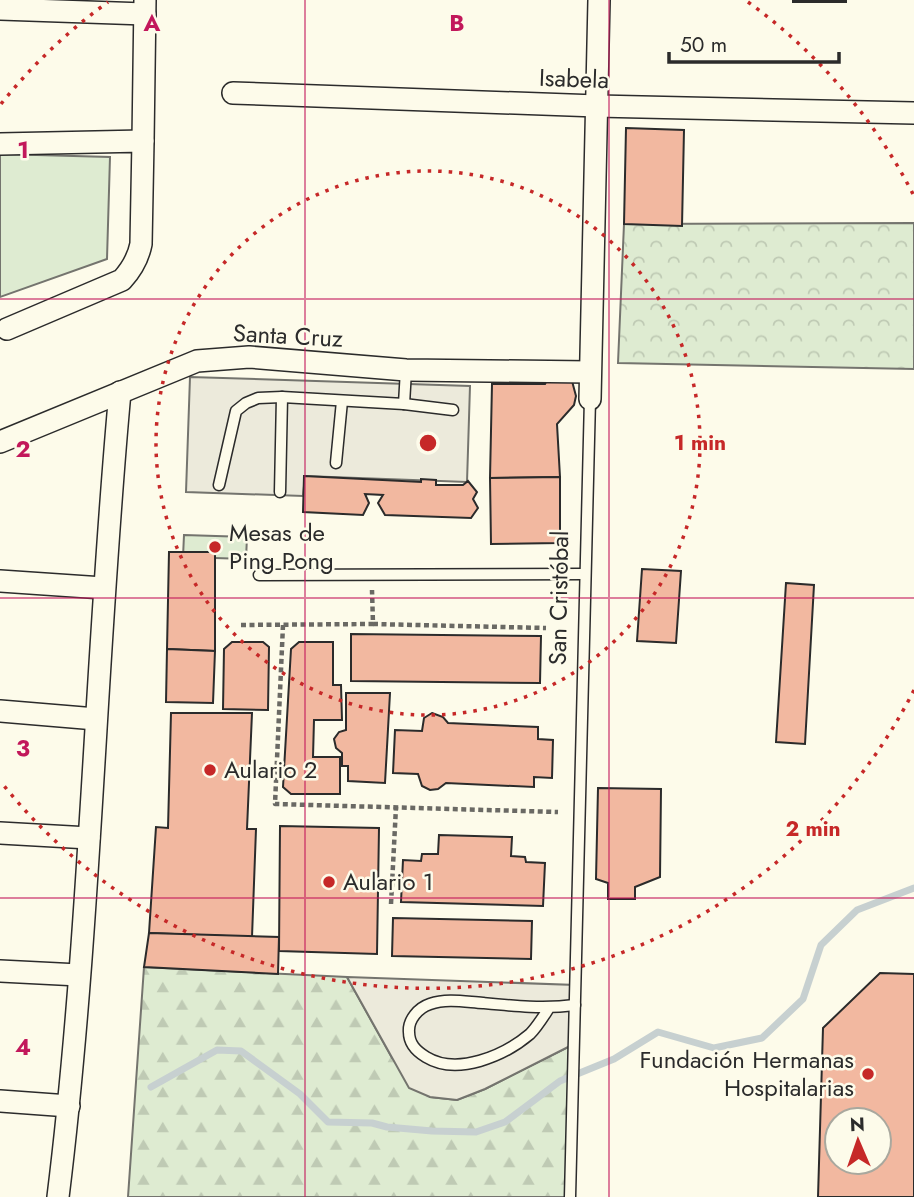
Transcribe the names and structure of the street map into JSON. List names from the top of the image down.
{
  "streets": {
    "street": ["Isabela", "Santa Cruz", "San Cristóbal"]
  },
  "crossings": [
    ["Isabela", "San Cristóbal"],
    ["Santa Cruz", "San Cristóbal"]
  ],
  "places": [
    "Mesas de Ping Pong",
    "Aulario 2",
    "Aulario 1",
    "Fundación Hermanas Hospitalarias"
  ],
  "scale_bar": "50 m",
  "north": "top",
  "grid": {
    "columns": ["A", "B"],
    "rows": [
      "1",
      "2",
      "3",
      "4"
    ]
  },
  "rings": ["1 min", "2 min"]
}
